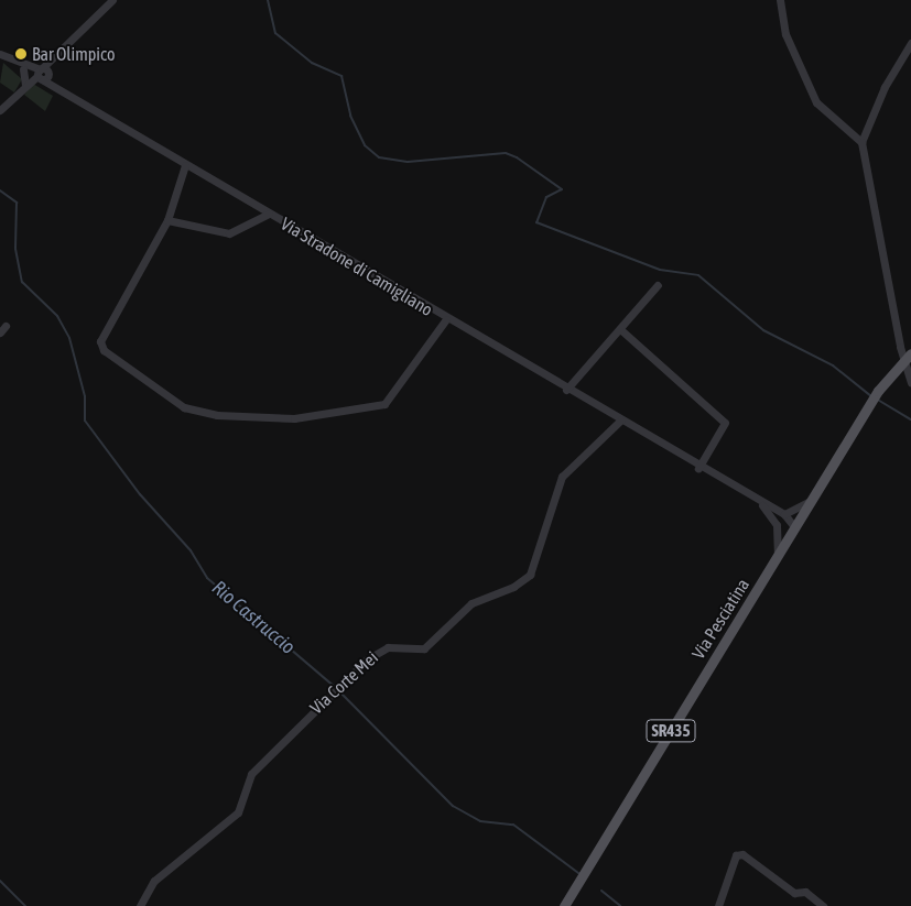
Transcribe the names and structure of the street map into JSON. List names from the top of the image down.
{
  "streets": {
    "main road": ["Via Pesciatina", "SR435"],
    "street": ["Via Stradone di Camigliano", "Via Corte Mei"]
  },
  "crossings": [
    ["Via Stradone di Camigliano", "Via Pesciatina"],
    ["Via Stradone di Camigliano", "Via Corte Mei"]
  ],
  "water": ["Rio Castruccio"],
  "places": ["Bar Olimpico"]
}
